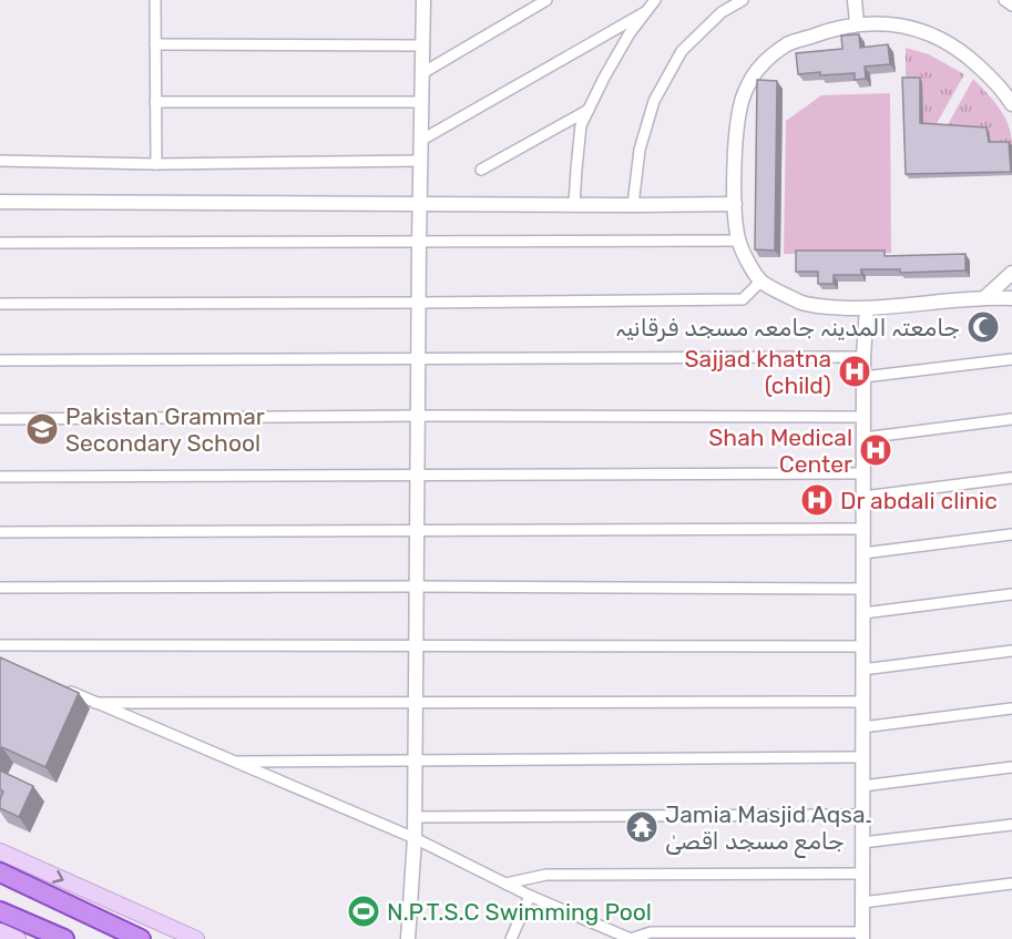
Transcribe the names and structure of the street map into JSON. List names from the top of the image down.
{
  "places": {
    "mosque": ["جامعتہ المدینہ جامعہ مسجد فرقانیہ"],
    "hospital": ["Sajjad khatna (child)", "Shah Medical Center", "Dr abdali clinic"],
    "school or university": ["Pakistan Grammar Secondary School"],
    "temple": ["Jamia Masjid Aqsa۔ جامع مسجد اقصیٰ"],
    "sports": ["N.P.T.S.C Swimming Pool"]
  }
}
